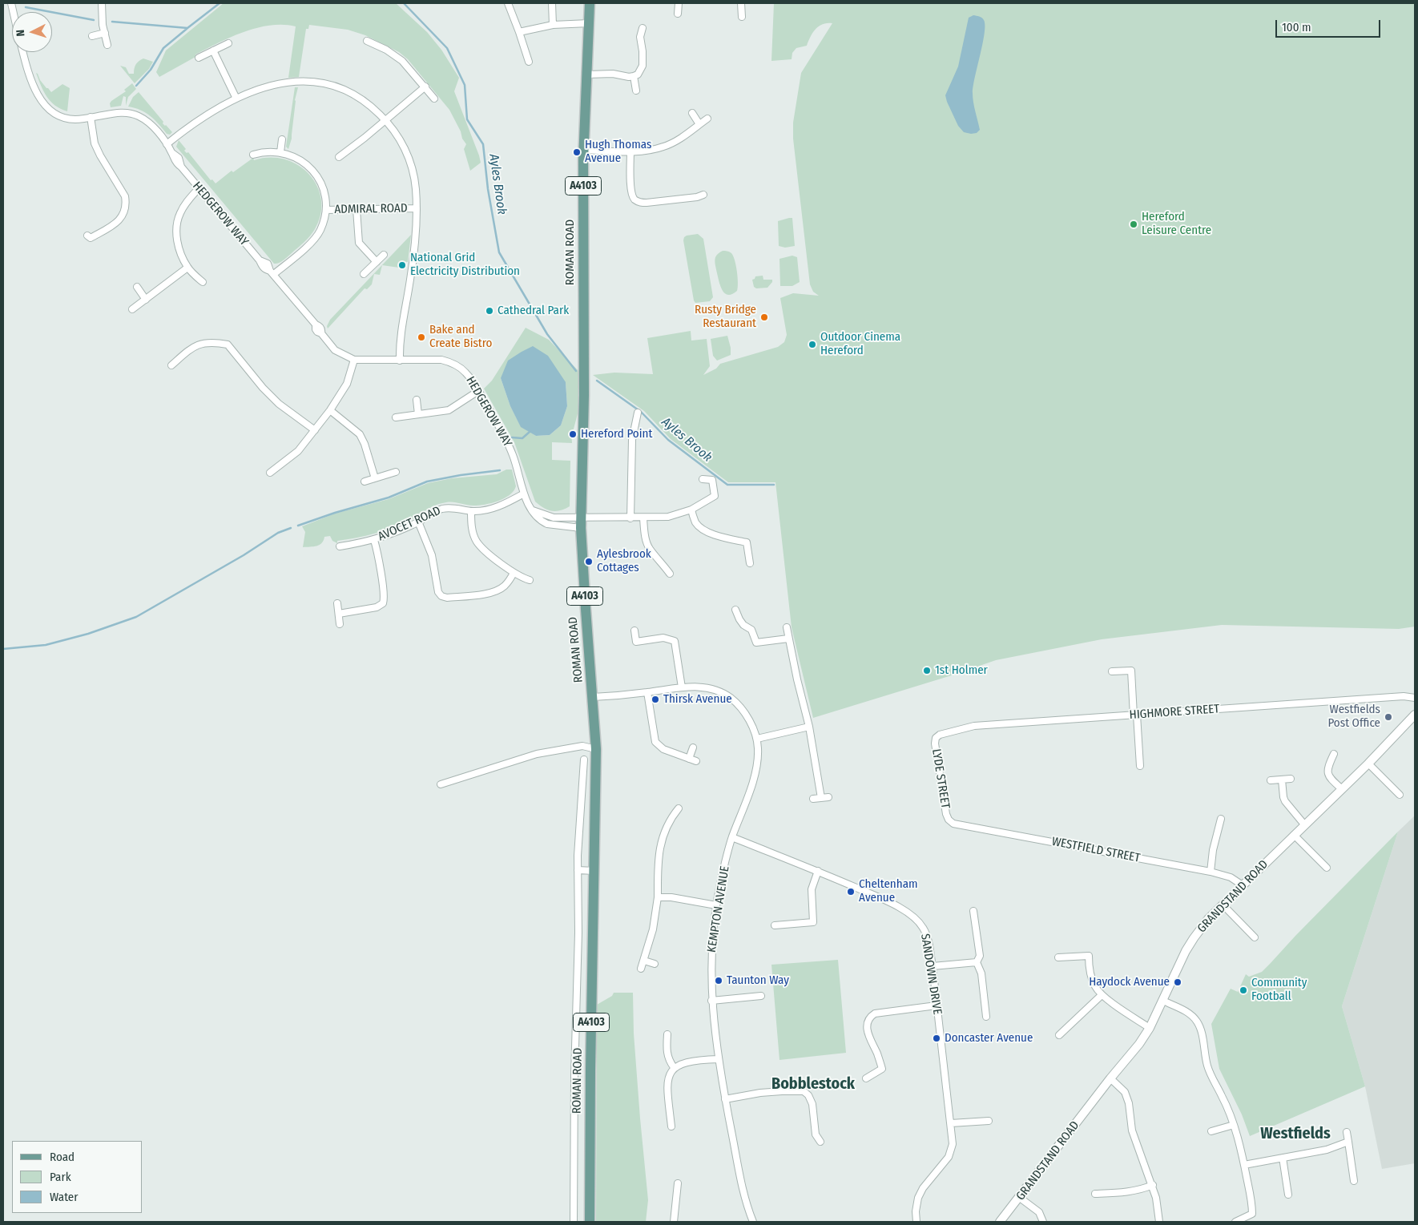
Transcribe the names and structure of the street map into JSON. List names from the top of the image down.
{
  "streets": {
    "main road": ["A4103", "ROMAN ROAD"],
    "street": [
      "ADMIRAL ROAD",
      "HEDGEROW WAY",
      "AVOCET ROAD",
      "HIGHMORE STREET",
      "LYDE STREET",
      "WESTFIELD STREET",
      "GRANDSTAND ROAD",
      "KEMPTON AVENUE",
      "SANDOWN DRIVE"
    ]
  },
  "crossings": [
    ["HEDGEROW WAY", "ROMAN ROAD"],
    ["HEDGEROW WAY", "AVOCET ROAD"],
    ["ROMAN ROAD", "KEMPTON AVENUE"],
    ["HIGHMORE STREET", "LYDE STREET"],
    ["LYDE STREET", "WESTFIELD STREET"],
    ["WESTFIELD STREET", "GRANDSTAND ROAD"],
    ["KEMPTON AVENUE", "SANDOWN DRIVE"]
  ],
  "districts": ["Bobblestock", "Westfields"],
  "water": ["Ayles Brook"],
  "places": [
    "Hugh Thomas Avenue",
    "Hereford Leisure Centre",
    "National Grid Electricity Distribution",
    "Cathedral Park",
    "Rusty Bridge Restaurant",
    "Bake and Create Bistro",
    "Outdoor Cinema Hereford",
    "Hereford Point",
    "Aylesbrook Cottages",
    "1st Holmer",
    "Thirsk Avenue",
    "Westfields Post Office",
    "Cheltenham Avenue",
    "Taunton Way",
    "Haydock Avenue",
    "Community Football",
    "Doncaster Avenue"
  ],
  "legend": ["Road", "Park", "Water"],
  "scale_bar": "100 m",
  "north": "left"
}
